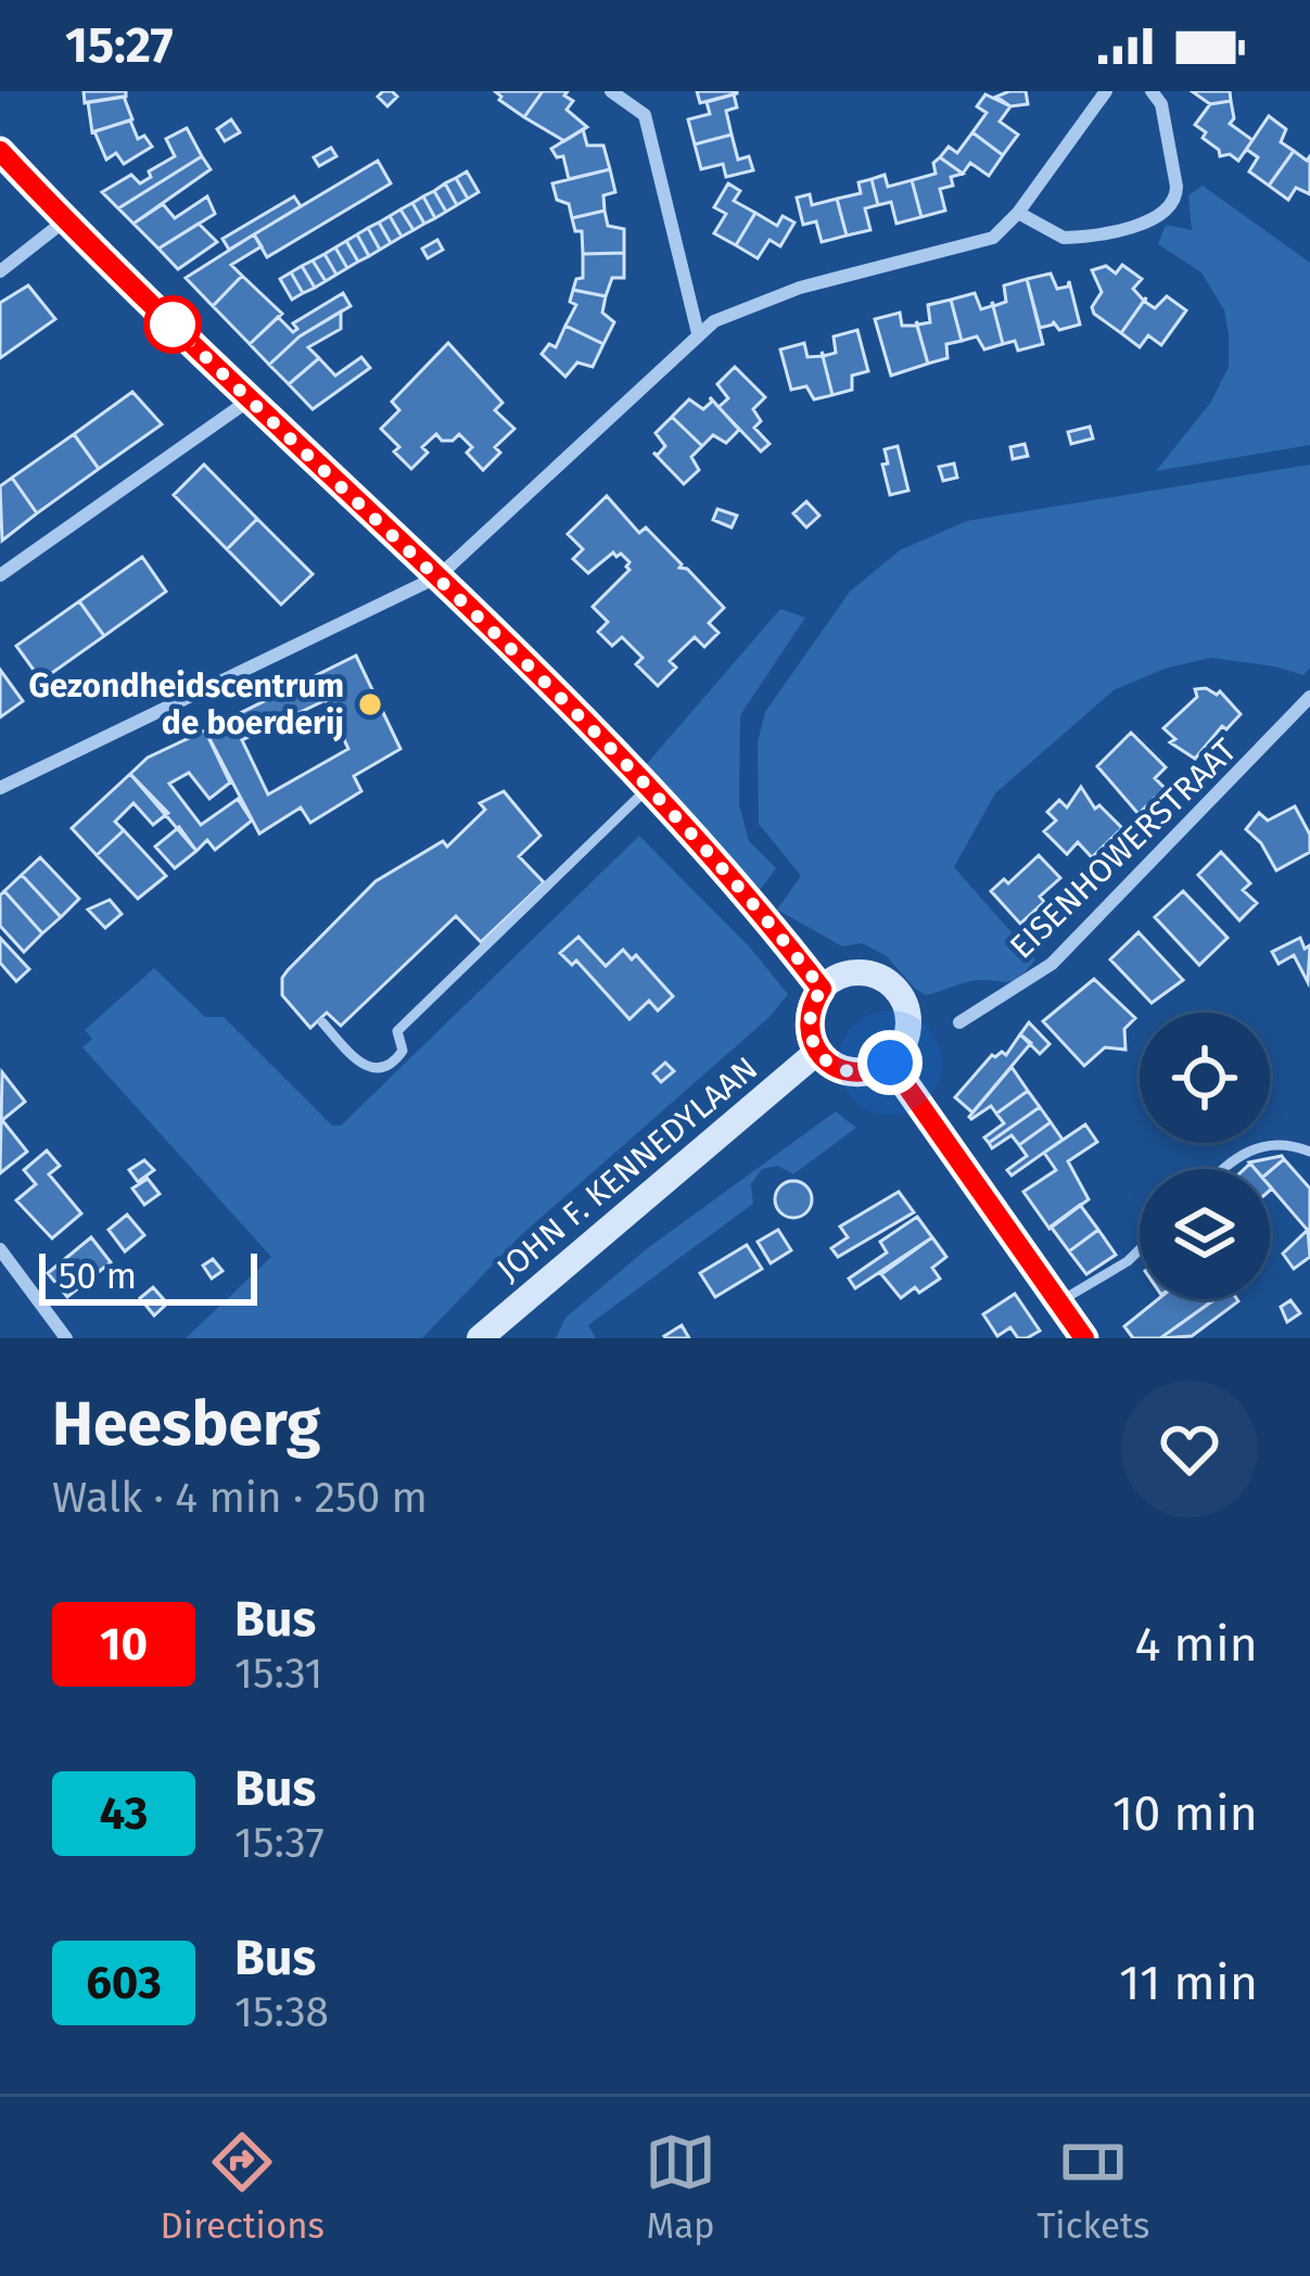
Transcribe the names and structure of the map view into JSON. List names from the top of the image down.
{
  "streets": {
    "street": ["EISENHOWERSTRAAT", "JOHN F. KENNEDYLAAN"]
  },
  "places": ["Gezondheidscentrum de boerderij"],
  "lines": ["bus line 10"],
  "scale_bar": "50 m",
  "page": {
    "status": "15:27",
    "scale": "50 m",
    "heading": ["Heesberg", "Walk · 4 min · 250 m"],
    "list": [
      {
        "mark": "10",
        "name": "Bus",
        "note": "15:31",
        "value": "4 min"
      },
      {
        "mark": "43",
        "name": "Bus",
        "note": "15:37",
        "value": "10 min"
      },
      {
        "mark": "603",
        "name": "Bus",
        "note": "15:38",
        "value": "11 min"
      }
    ],
    "tabs": ["Directions", "Map", "Tickets"]
  }
}
